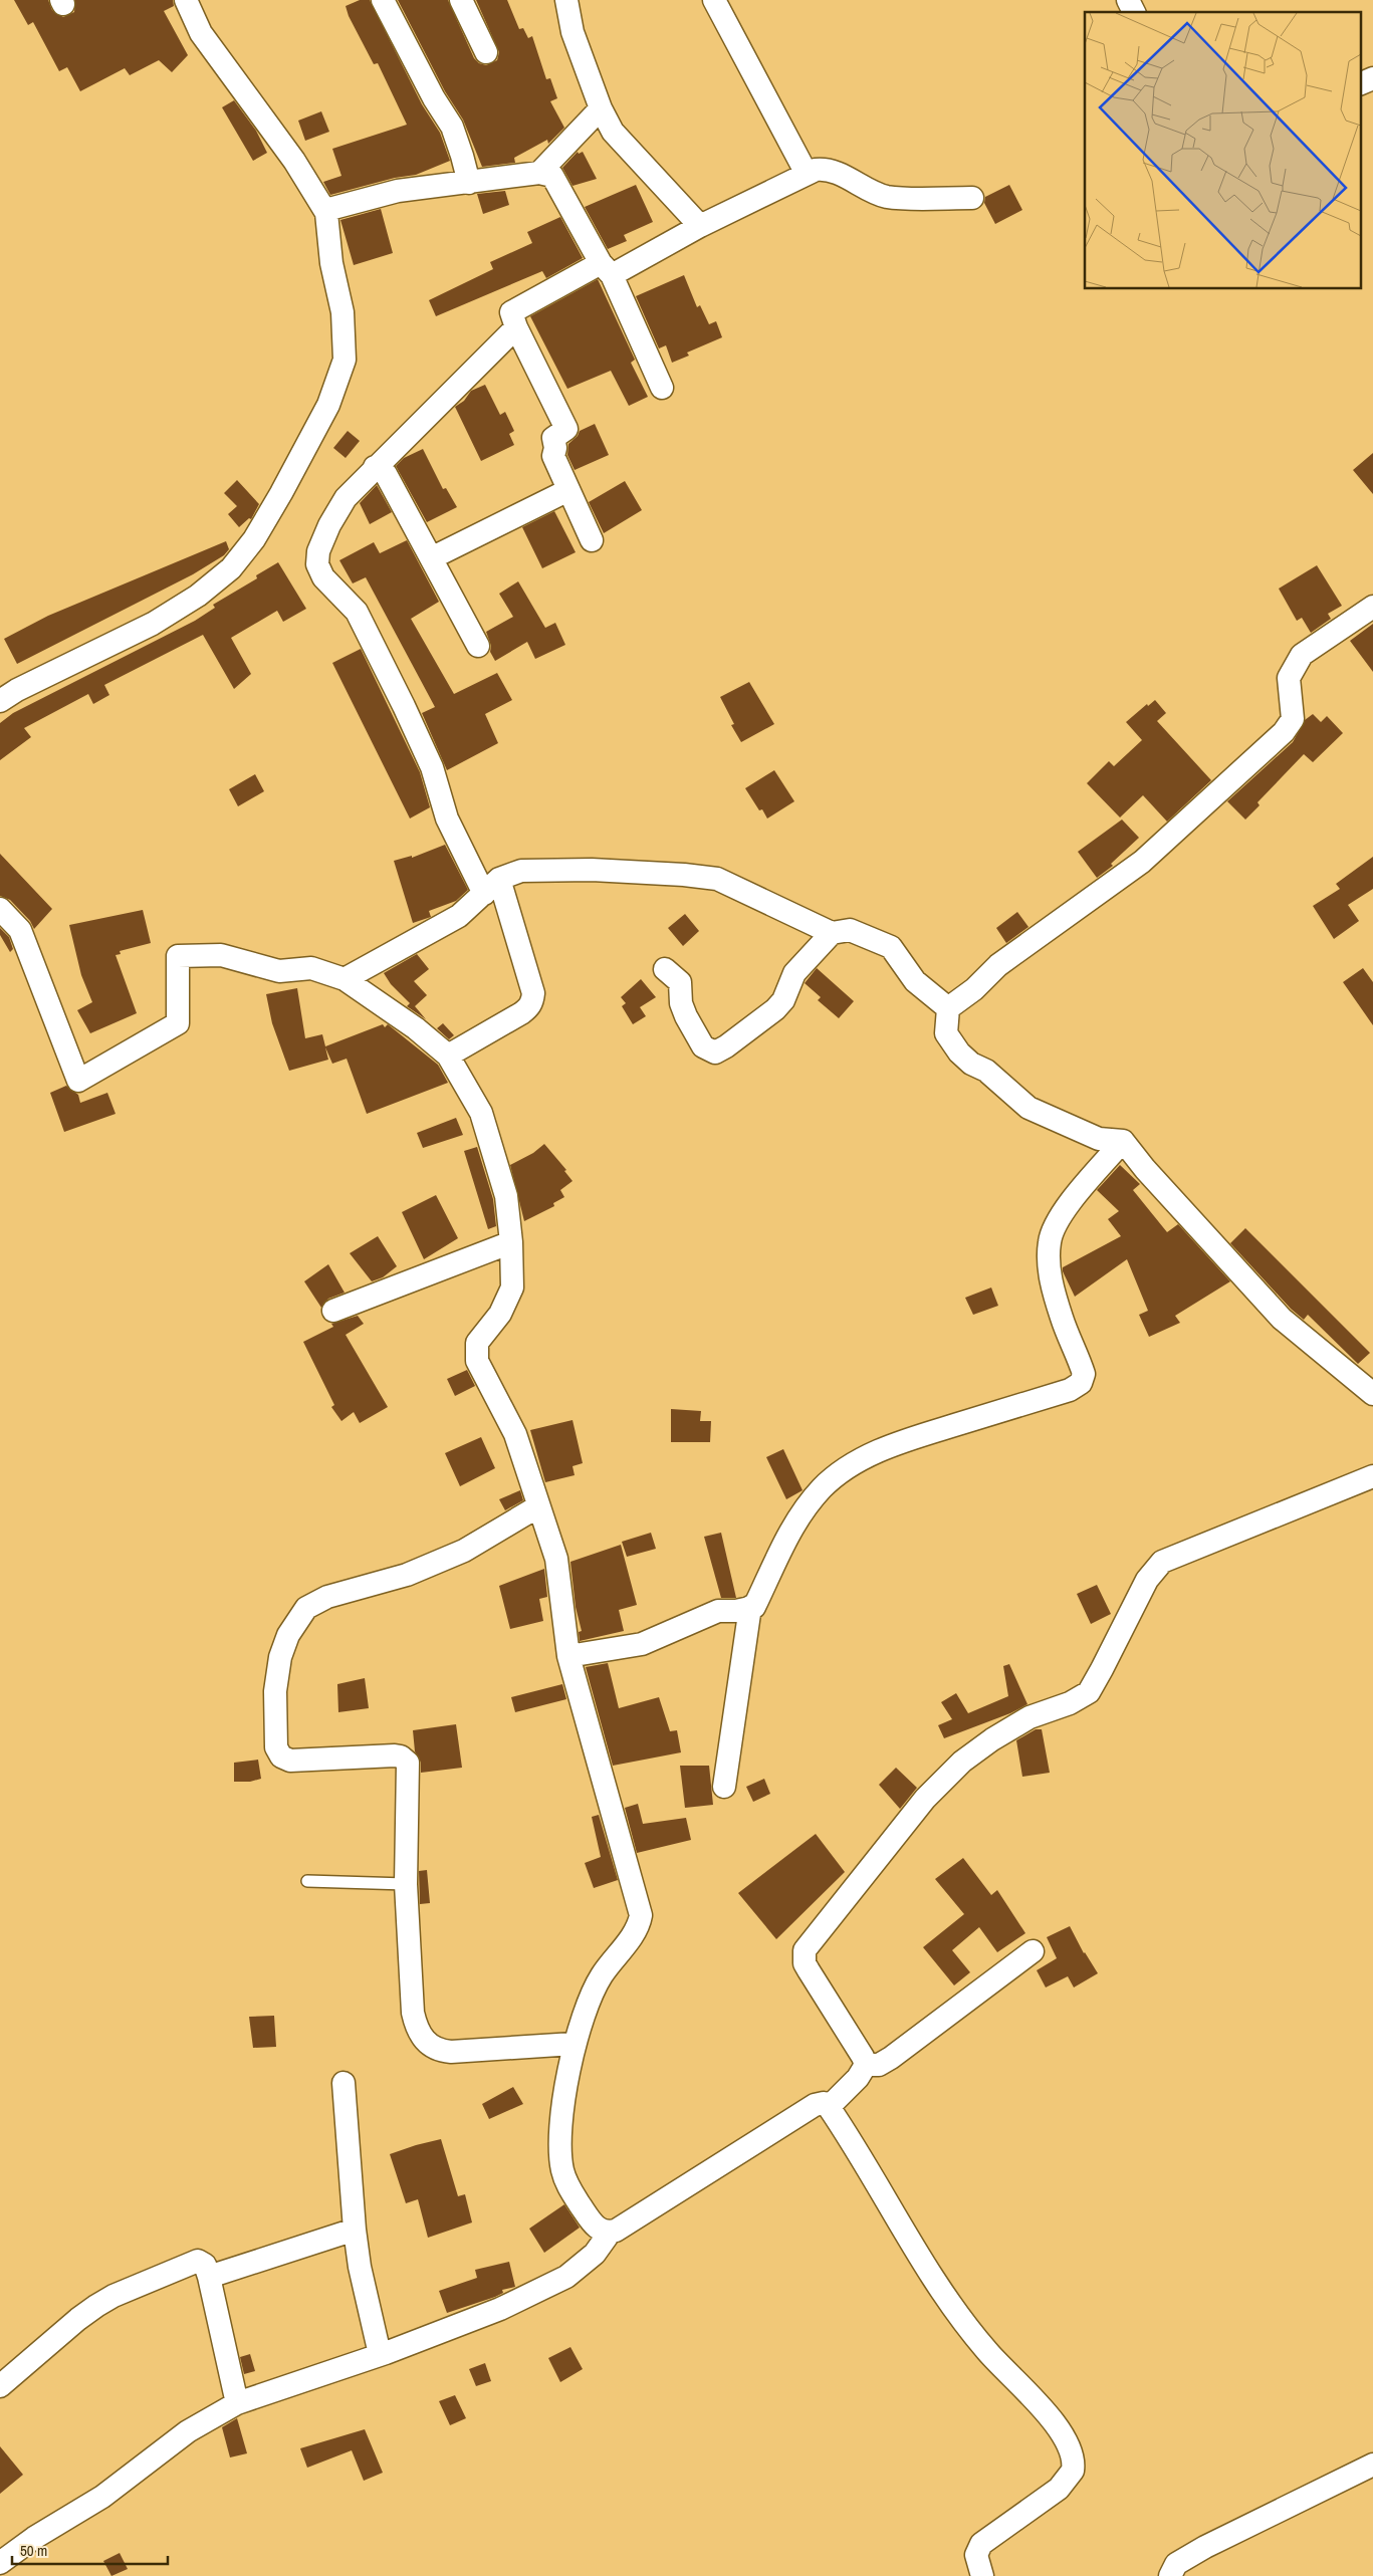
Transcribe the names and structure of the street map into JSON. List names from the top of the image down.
{
  "scale_bar": "50 m"
}
